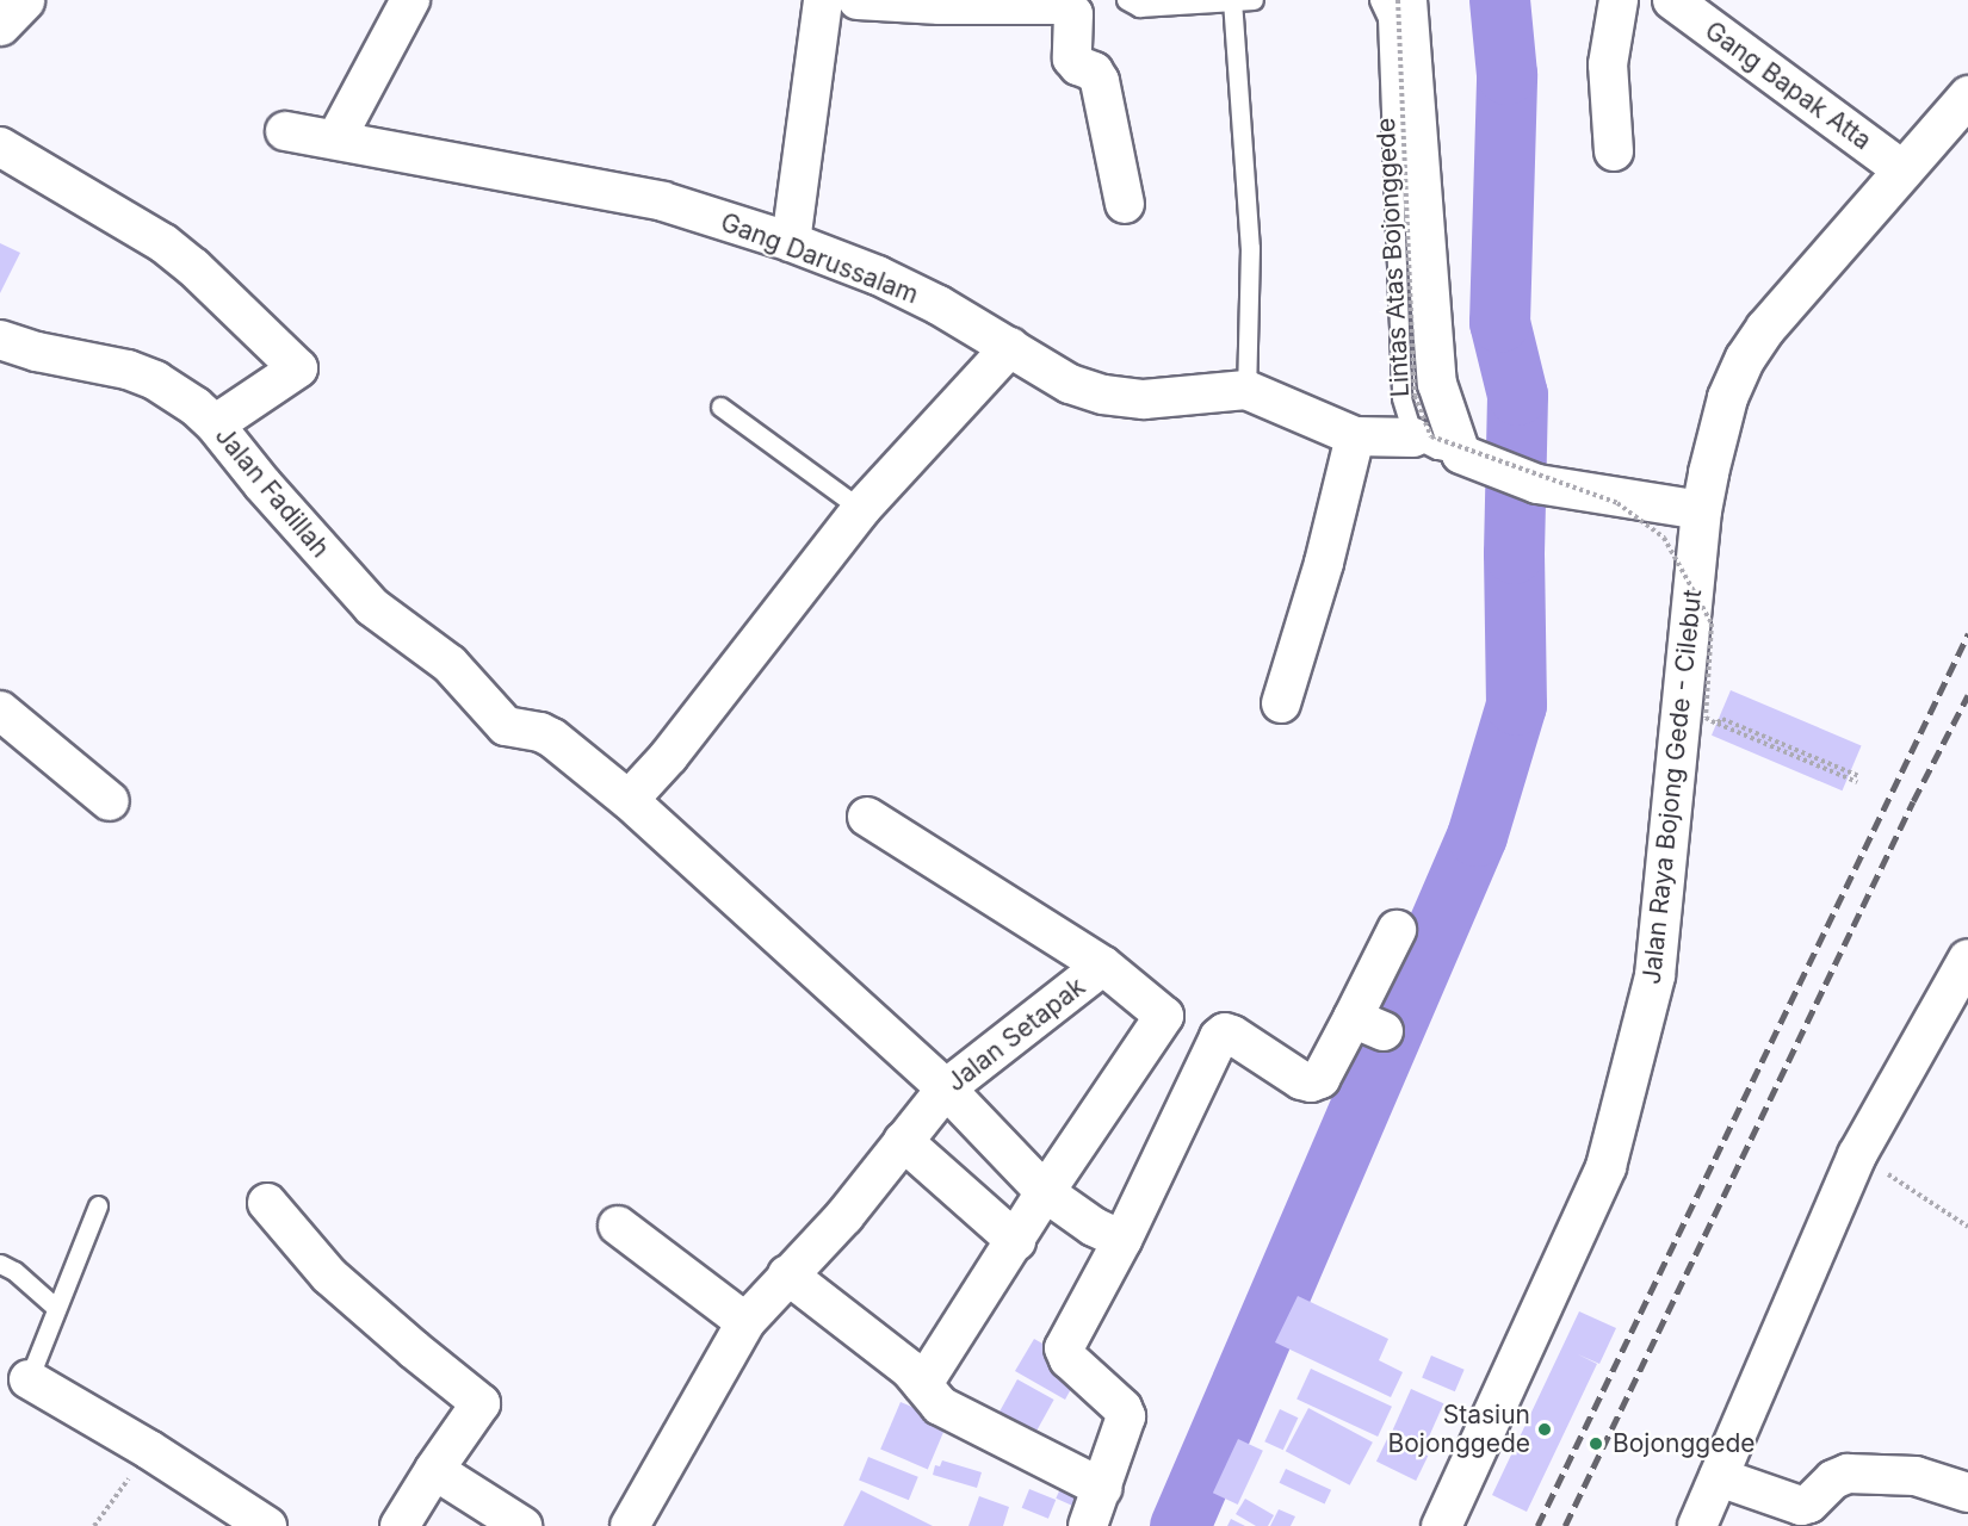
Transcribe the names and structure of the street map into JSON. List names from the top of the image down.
{
  "streets": {
    "main road": ["Jalan Raya Bojong Gede - Cilebut"],
    "street": [
      "Gang Bapak Atta",
      "Gang Darussalam",
      "Jalan Fadillah",
      "Jalan Setapak"
    ],
    "path": ["Lintas Atas Bojonggede"]
  },
  "crossings": [
    ["Gang Bapak Atta", "Jalan Raya Bojong Gede - Cilebut"]
  ],
  "places": ["Stasiun Bojonggede", "Bojonggede"]
}
